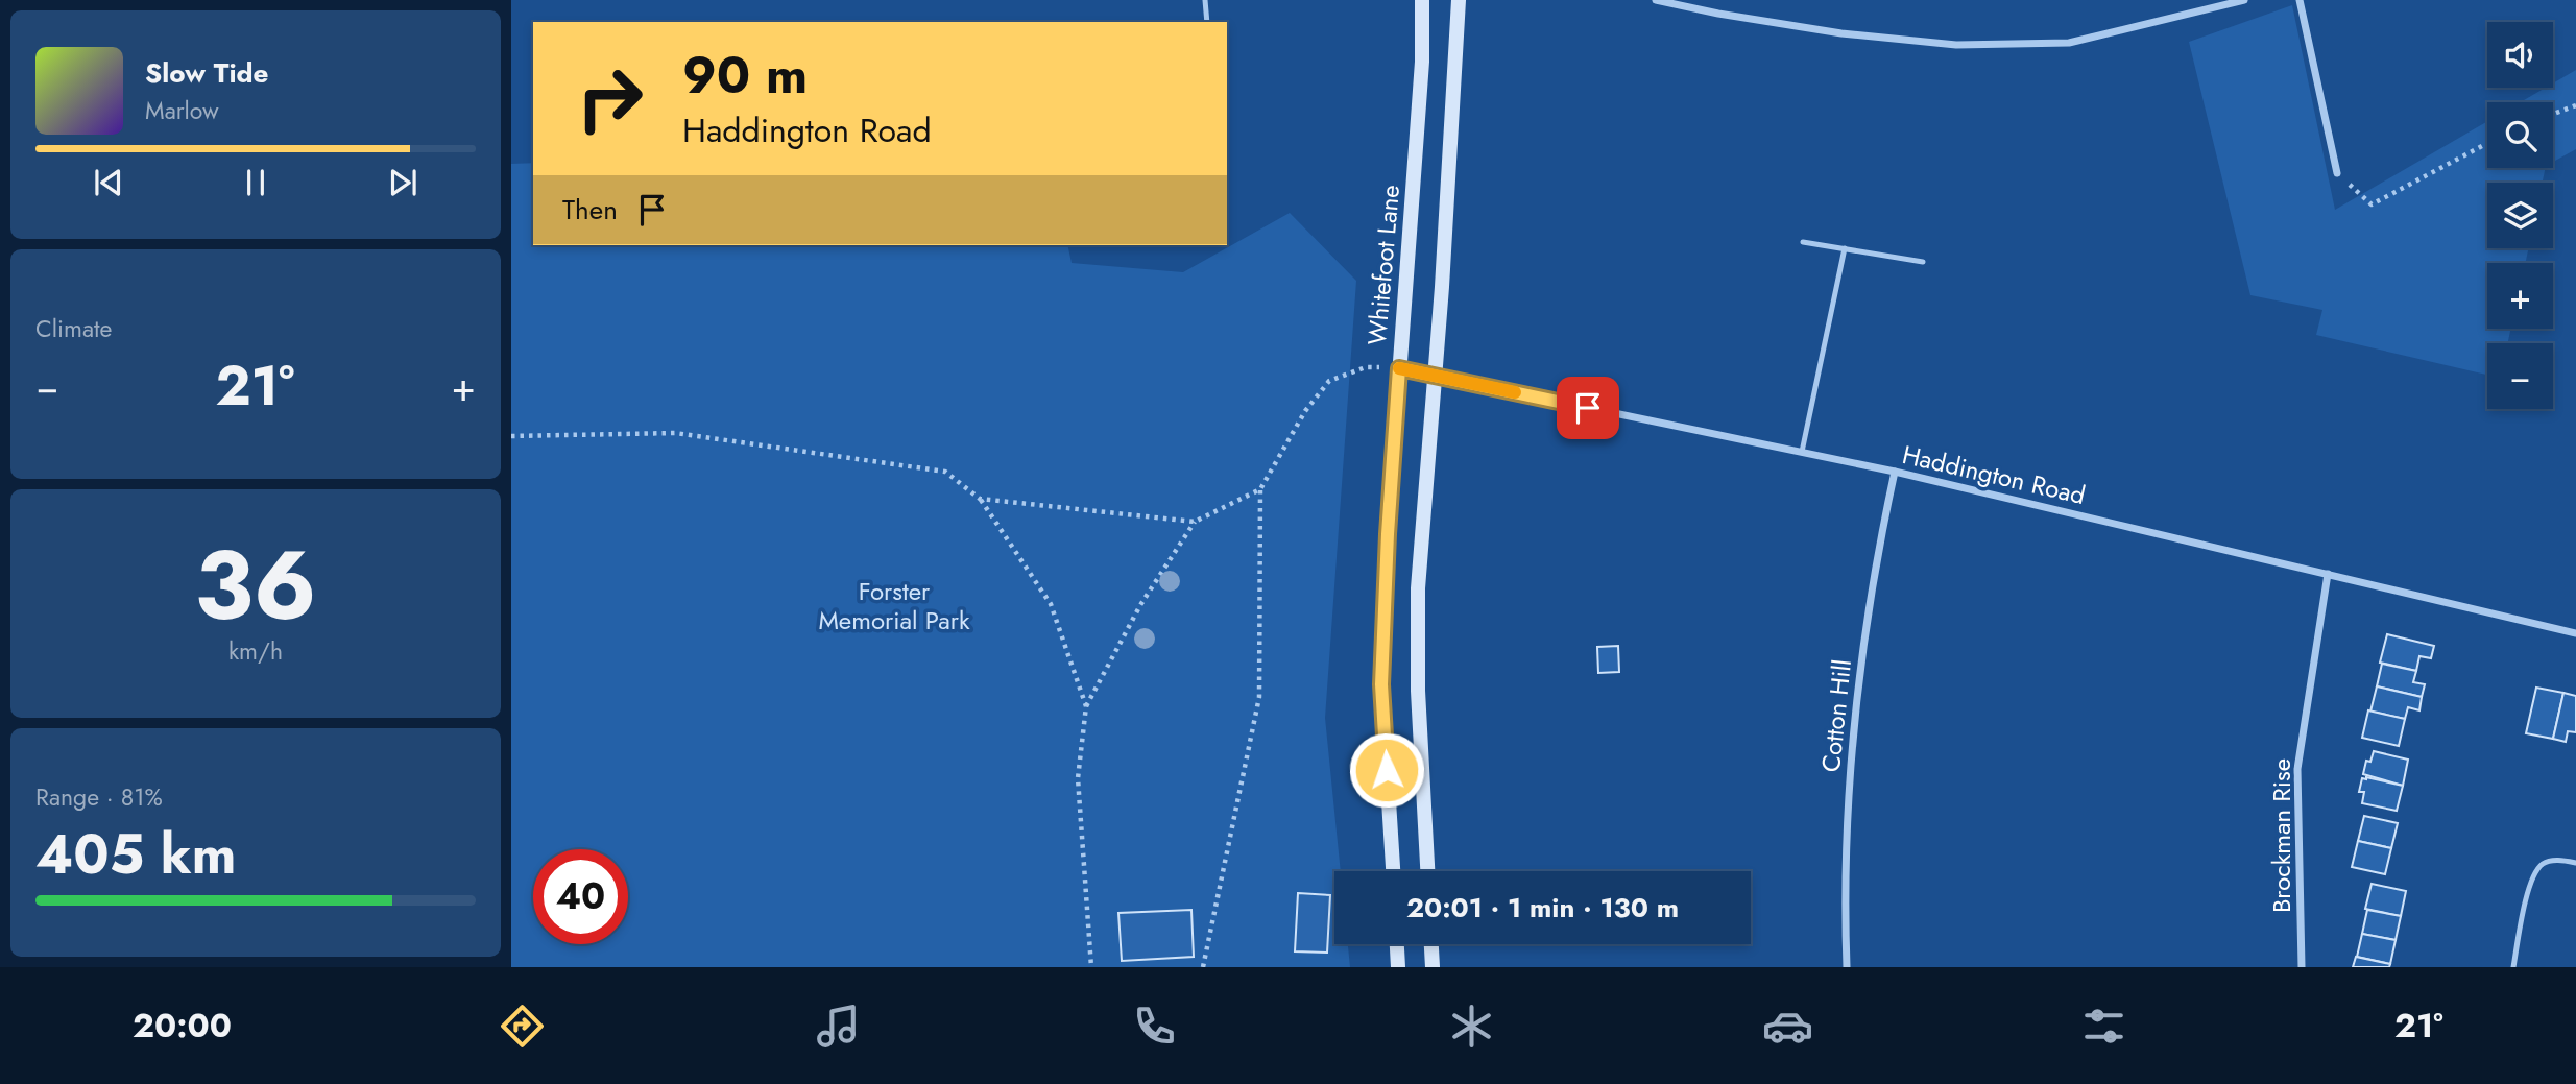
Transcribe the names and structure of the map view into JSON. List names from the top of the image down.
{
  "streets": {
    "street": [
      "Whitefoot Lane",
      "Haddington Road",
      "Cotton Hill",
      "Brockman Rise"
    ]
  },
  "crossings": [
    ["Whitefoot Lane", "Haddington Road"],
    ["Haddington Road", "Cotton Hill"],
    ["Haddington Road", "Brockman Rise"]
  ],
  "parks": ["Forster Memorial Park"],
  "page": {
    "map_buttons": ["+", "−"],
    "turn": ["90 m", "Haddington Road"],
    "song": ["Slow Tide", "Marlow"],
    "then": "Then",
    "tile": [
      "Climate",
      ["36", "km/h"],
      ["Range · 81%", "405 km"]
    ],
    "heat": ["−", "21°", "+"],
    "limit": "40",
    "trip": "20:01 · 1 min · 130 m",
    "tabs": ["20:00", "21°"]
  }
}
